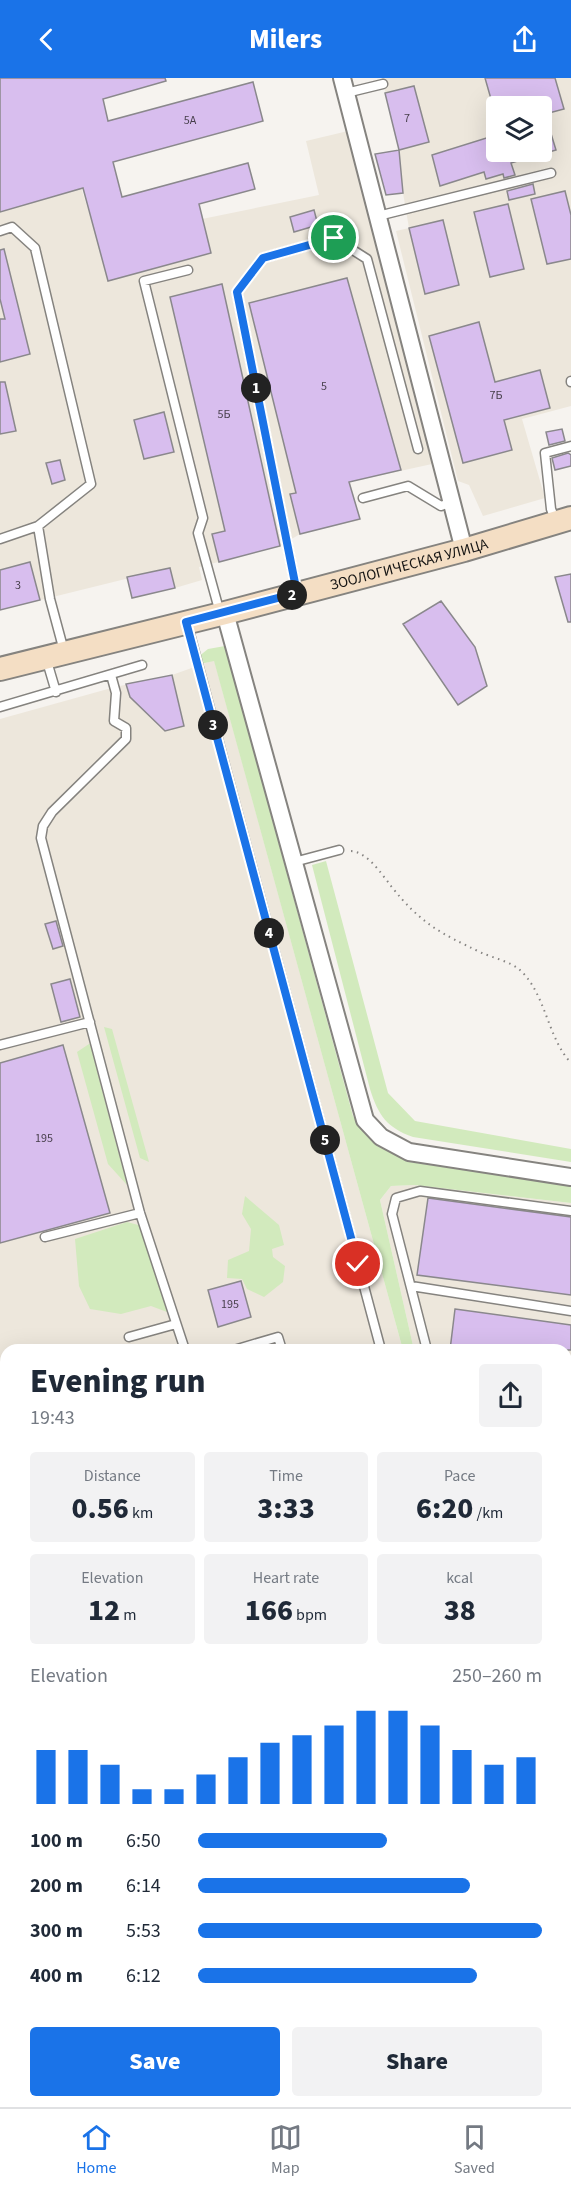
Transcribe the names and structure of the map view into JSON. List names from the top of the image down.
{
  "streets": {
    "street": ["ЗООЛОГИЧЕСКАЯ УЛИЦА"]
  },
  "house_numbers": [
    "7",
    "5А",
    "5",
    "7Б",
    "5Б",
    "3",
    "195",
    "195"
  ],
  "page": {
    "header": "Milers",
    "pins": [
      "1",
      "2",
      "3",
      "4",
      "5"
    ],
    "heading": ["Evening run", "19:43"],
    "stats": [
      ["Distance", "0.56 km"],
      ["Time", "3:33"],
      ["Pace", "6:20 /km"],
      ["Elevation", "12 m"],
      ["Heart rate", "166 bpm"],
      ["kcal", "38"]
    ],
    "chart": ["Elevation", "250–260 m"],
    "list": [
      {
        "name": "100 m",
        "note": "6:50"
      },
      {
        "name": "200 m",
        "note": "6:14"
      },
      {
        "name": "300 m",
        "note": "5:53"
      },
      {
        "name": "400 m",
        "note": "6:12"
      }
    ],
    "buttons": ["Save", "Share"],
    "tabs": ["Home", "Map", "Saved"]
  }
}
